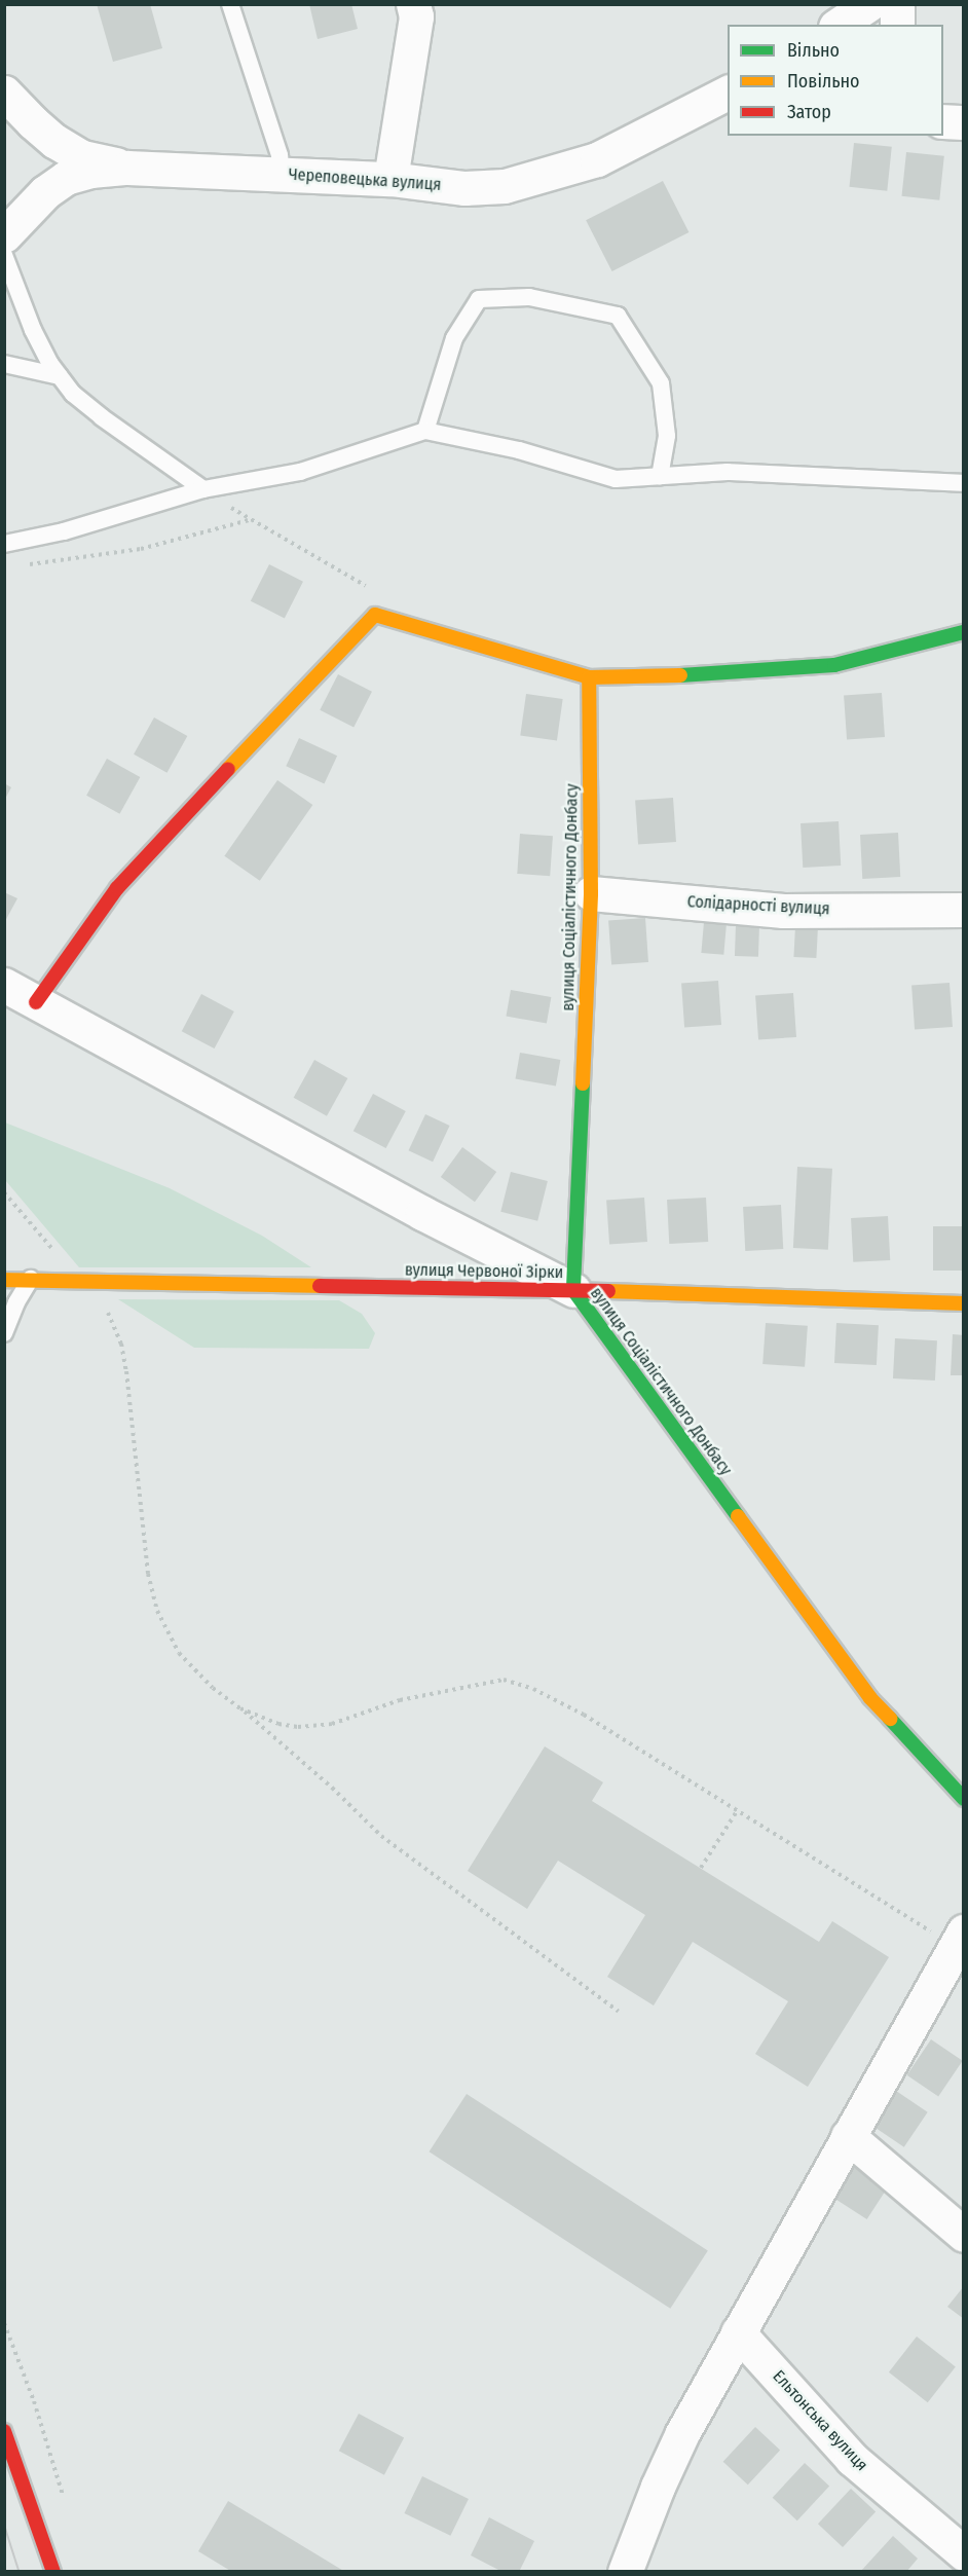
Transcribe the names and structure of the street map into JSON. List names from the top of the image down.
{
  "streets": {
    "street": [
      "Череповецька вулиця",
      "вулиця Соціалістичного Донбасу",
      "Солідарності вулиця",
      "вулиця Червоної Зірки",
      "Ельтонська вулиця"
    ]
  },
  "crossings": [
    ["вулиця Соціалістичного Донбасу", "Солідарності вулиця"],
    ["вулиця Соціалістичного Донбасу", "вулиця Червоної Зірки"]
  ],
  "legend": ["Вільно", "Повільно", "Затор"]
}
